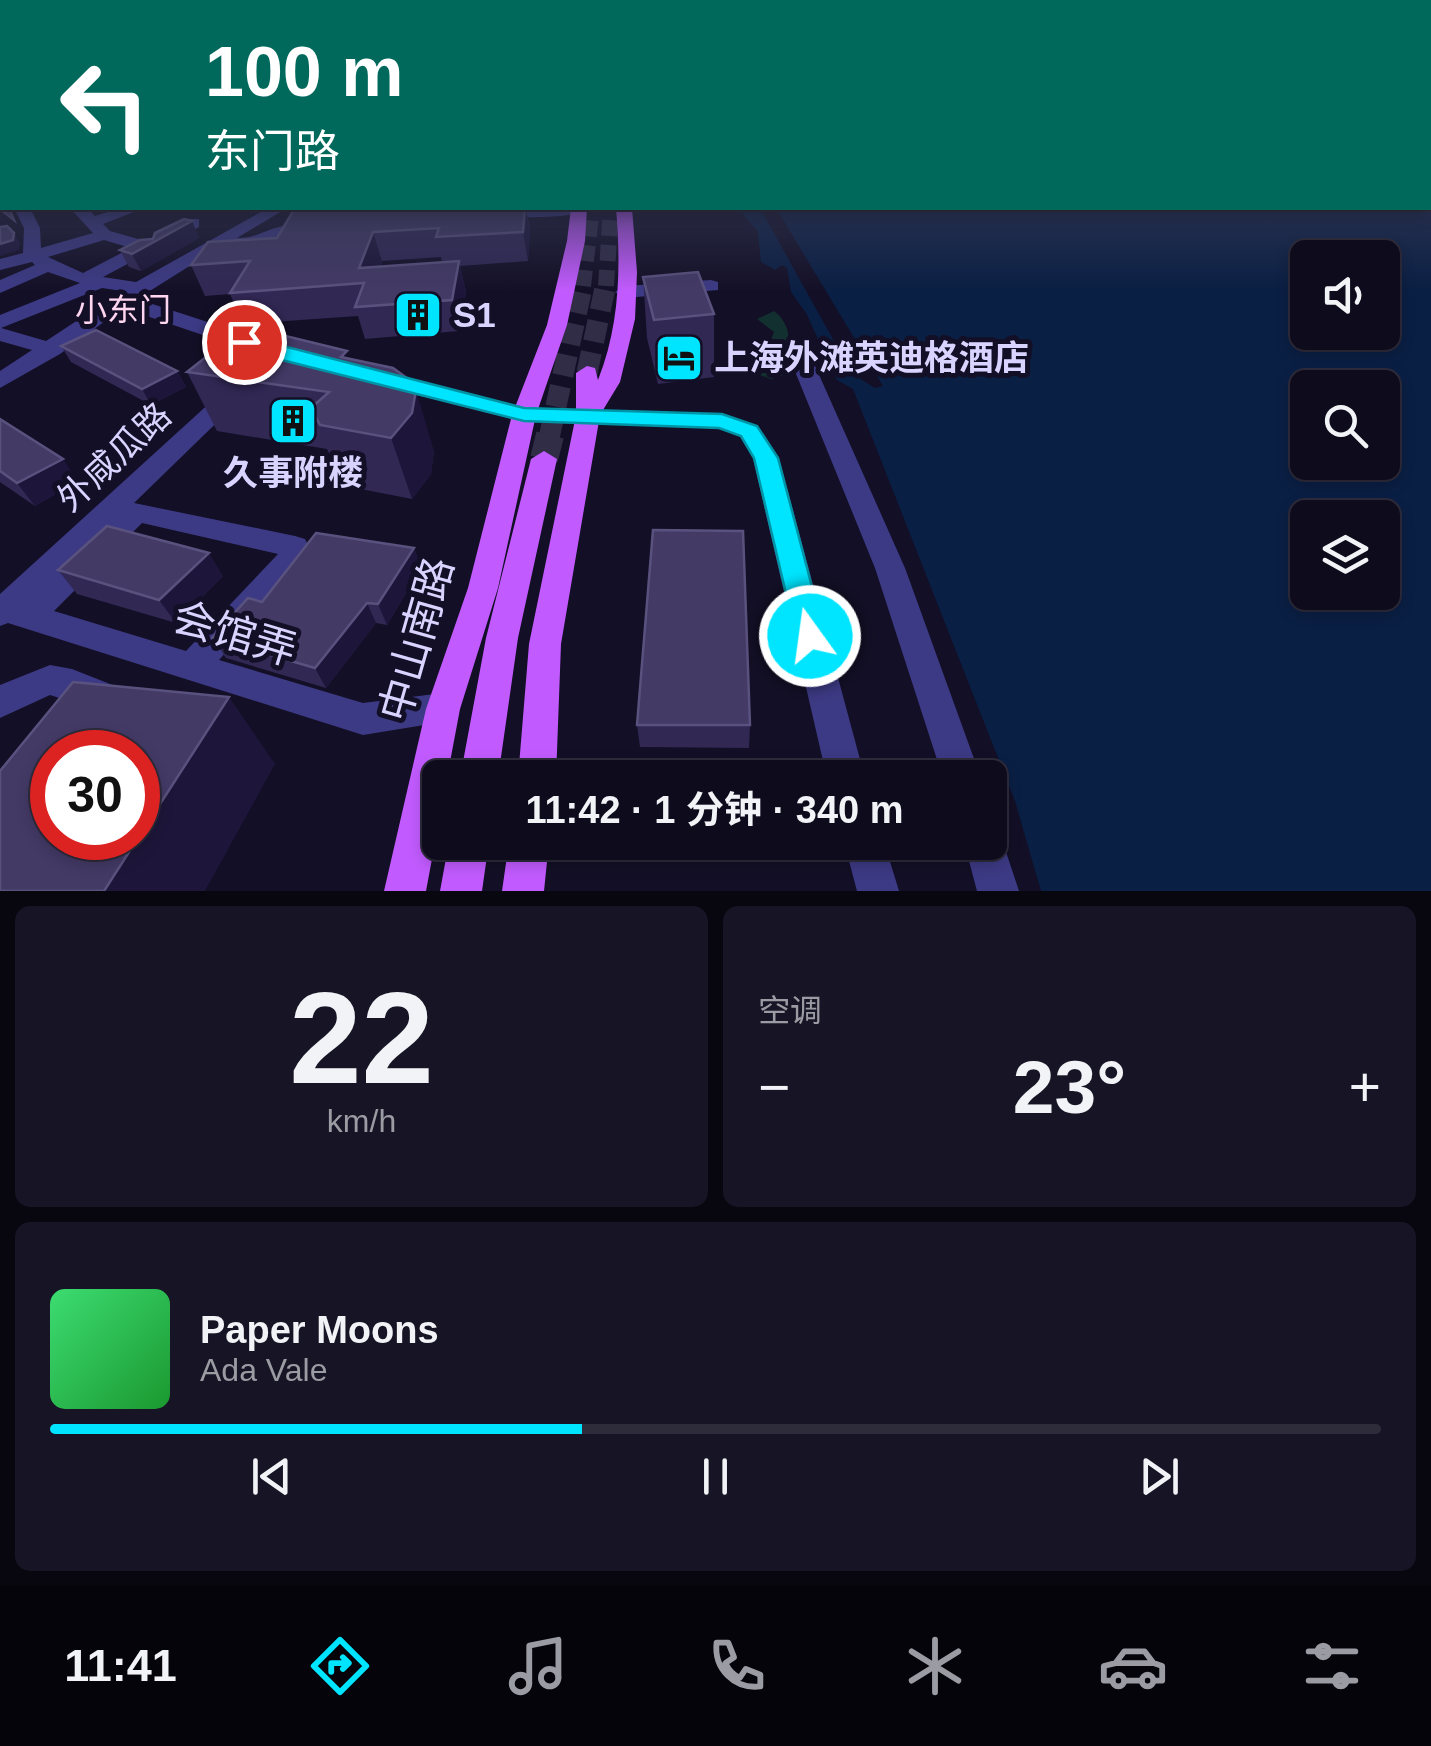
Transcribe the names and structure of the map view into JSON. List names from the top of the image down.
{
  "streets": {
    "main road": ["中山南路"],
    "street": ["外咸瓜路", "会馆弄"]
  },
  "crossings": [
    ["外咸瓜路", "会馆弄"],
    ["会馆弄", "中山南路"]
  ],
  "districts": ["小东门"],
  "places": {
    "building": ["S1", "久事附楼"],
    "hotel": ["上海外滩英迪格酒店"]
  },
  "page": {
    "turn": ["100 m", "东门路"],
    "limit": "30",
    "trip": "11:42 · 1 分钟 · 340 m",
    "tile": [
      ["22", "km/h"],
      "空调"
    ],
    "heat": ["−", "23°", "+"],
    "song": ["Paper Moons", "Ada Vale"],
    "tabs": "11:41"
  }
}
